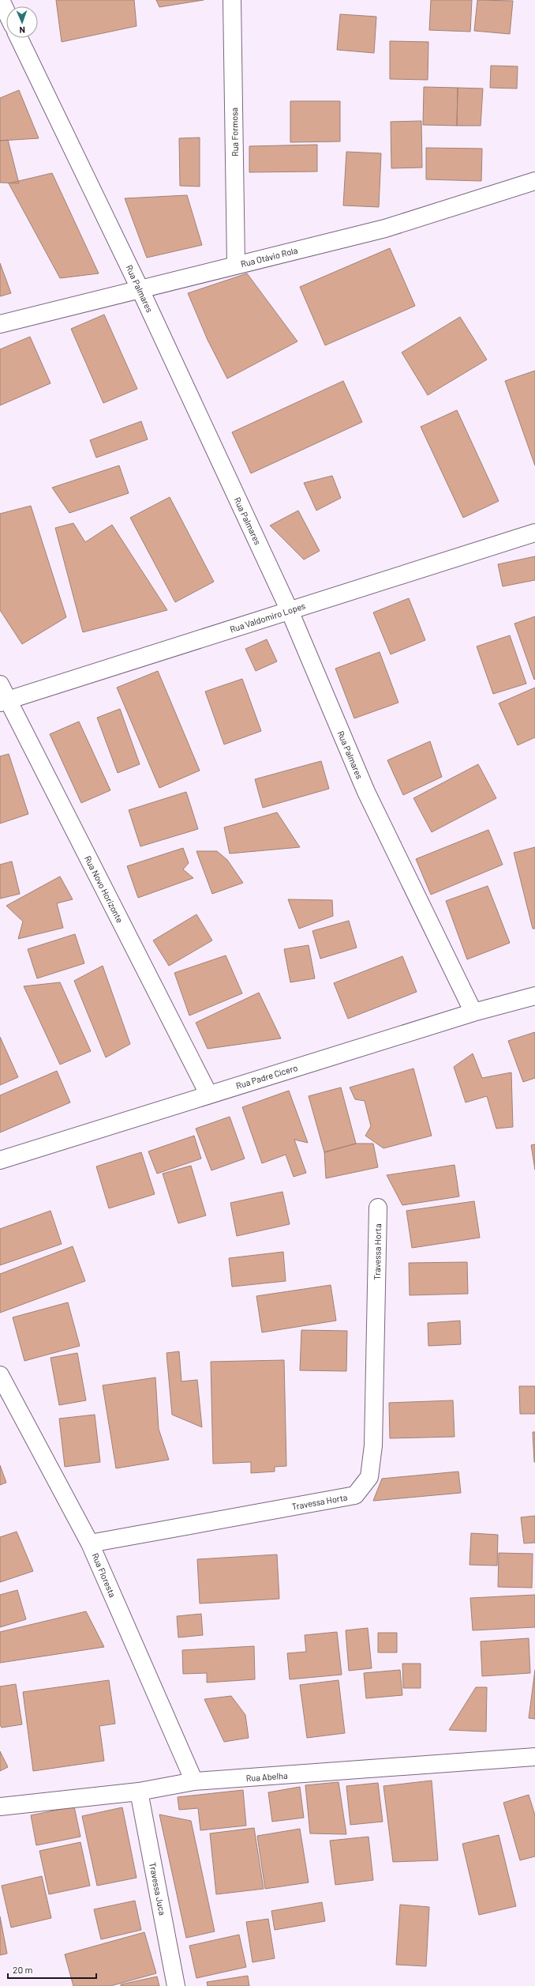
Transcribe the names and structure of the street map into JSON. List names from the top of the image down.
{
  "streets": {
    "street": [
      "Rua Formosa",
      "Rua Otávio Rola",
      "Rua Palmares",
      "Rua Valdomiro Lopes",
      "Rua Novo Horizonte",
      "Rua Padre Cícero",
      "Travessa Horta",
      "Rua Floresta",
      "Rua Abelha",
      "Travessa Juca"
    ]
  },
  "crossings": [
    ["Rua Formosa", "Rua Otávio Rola"],
    ["Rua Otávio Rola", "Rua Palmares"],
    ["Rua Palmares", "Rua Valdomiro Lopes"],
    ["Rua Palmares", "Rua Padre Cícero"],
    ["Rua Valdomiro Lopes", "Rua Novo Horizonte"],
    ["Rua Novo Horizonte", "Rua Padre Cícero"],
    ["Travessa Horta", "Rua Floresta"],
    ["Rua Floresta", "Rua Abelha"],
    ["Rua Abelha", "Travessa Juca"]
  ],
  "scale_bar": "20 m",
  "north": "bottom"
}
